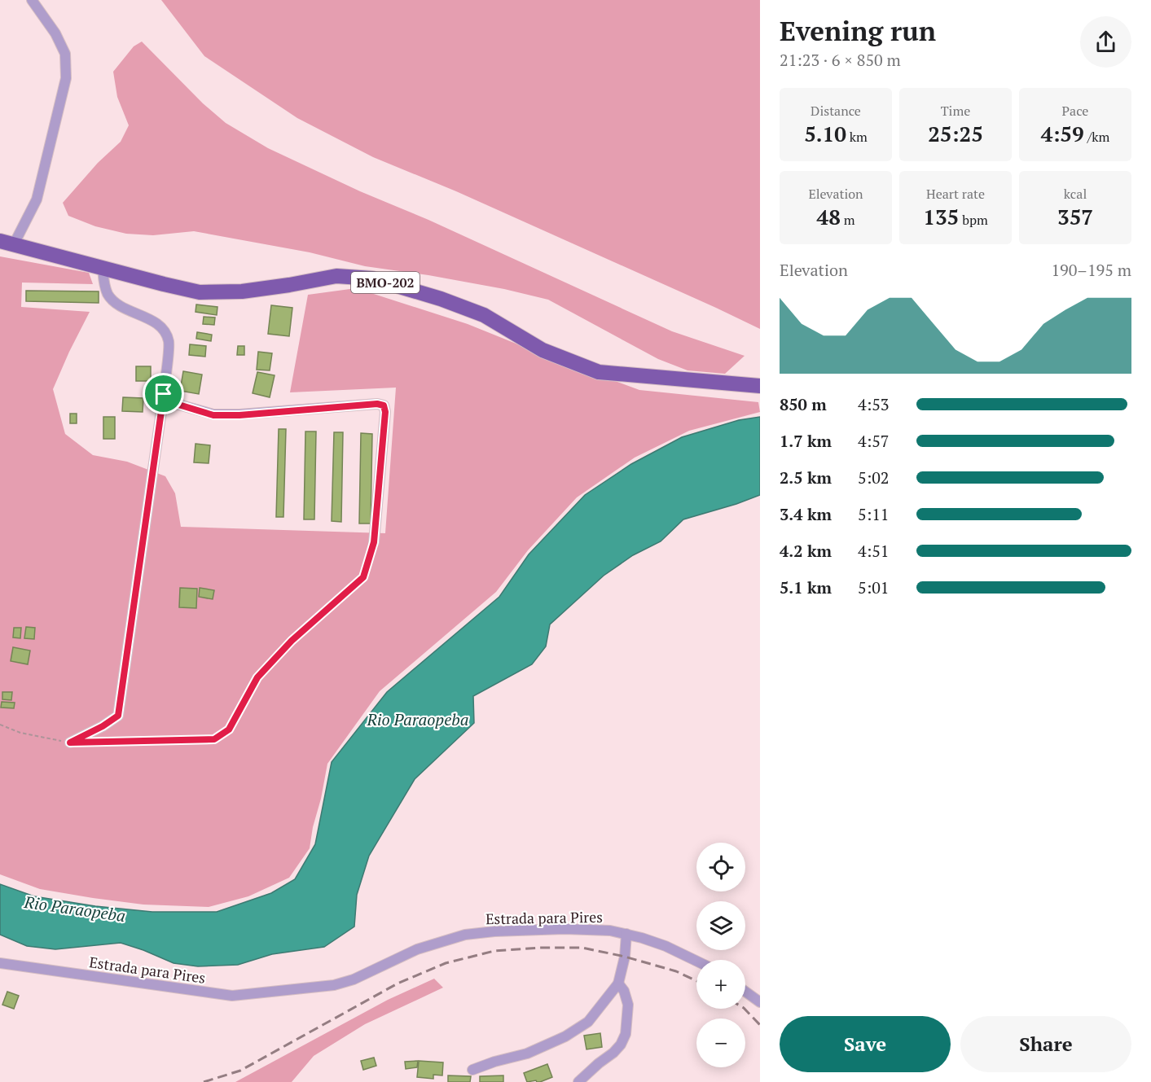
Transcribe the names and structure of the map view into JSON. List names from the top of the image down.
{
  "streets": {
    "main road": ["BMO-202"],
    "street": ["Estrada para Pires"]
  },
  "water": ["Rio Paraopeba"],
  "page": {
    "heading": ["Evening run", "21:23 · 6 × 850 m"],
    "stats": [
      ["Distance", "5.10 km"],
      ["Time", "25:25"],
      ["Pace", "4:59 /km"],
      ["Elevation", "48 m"],
      ["Heart rate", "135 bpm"],
      ["kcal", "357"]
    ],
    "chart": ["Elevation", "190–195 m"],
    "list": [
      {
        "name": "850 m",
        "note": "4:53"
      },
      {
        "name": "1.7 km",
        "note": "4:57"
      },
      {
        "name": "2.5 km",
        "note": "5:02"
      },
      {
        "name": "3.4 km",
        "note": "5:11"
      },
      {
        "name": "4.2 km",
        "note": "4:51"
      },
      {
        "name": "5.1 km",
        "note": "5:01"
      }
    ],
    "map_buttons": ["+", "−"],
    "buttons": ["Save", "Share"]
  }
}
